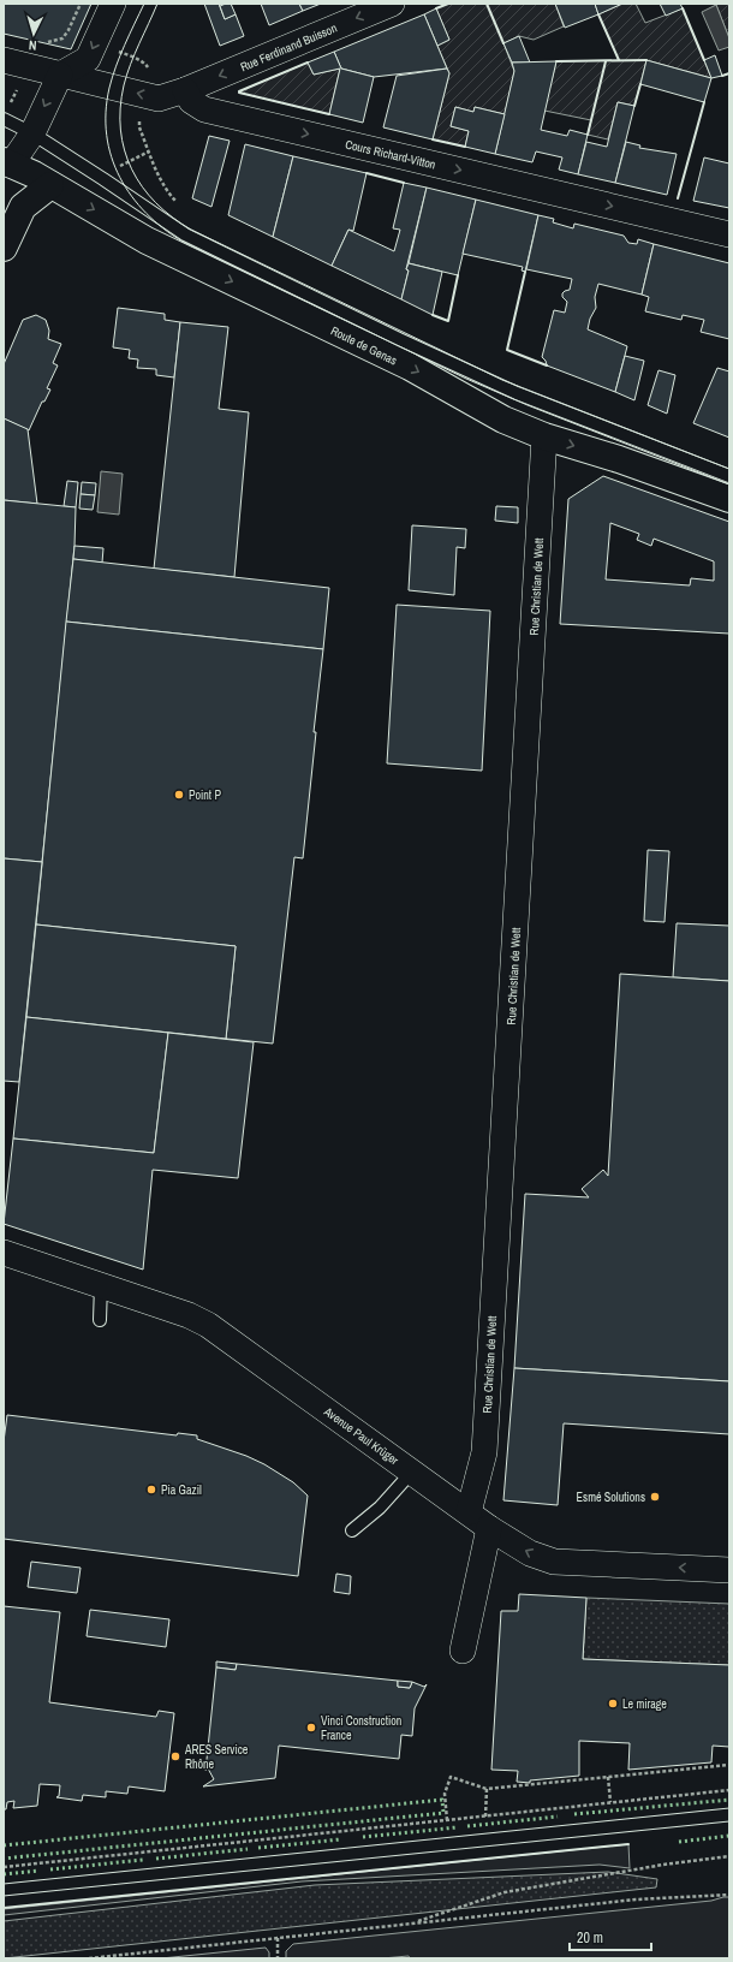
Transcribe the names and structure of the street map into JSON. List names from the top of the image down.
{
  "streets": {
    "main road": ["Route de Genas"],
    "street": [
      "Rue Ferdinand Buisson",
      "Cours Richard-Vitton",
      "Rue Christian de Wett",
      "Avenue Paul Krüger"
    ]
  },
  "crossings": [
    ["Rue Ferdinand Buisson", "Cours Richard-Vitton"],
    ["Route de Genas", "Rue Christian de Wett"],
    ["Rue Christian de Wett", "Avenue Paul Krüger"]
  ],
  "one_way": ["Rue Ferdinand Buisson", "Cours Richard-Vitton", "Route de Genas"],
  "places": [
    "Point P",
    "Pia Gazil",
    "Esmé Solutions",
    "Le mirage",
    "Vinci Construction France",
    "ARES Service Rhône"
  ],
  "scale_bar": "20 m",
  "north": "bottom"
}
